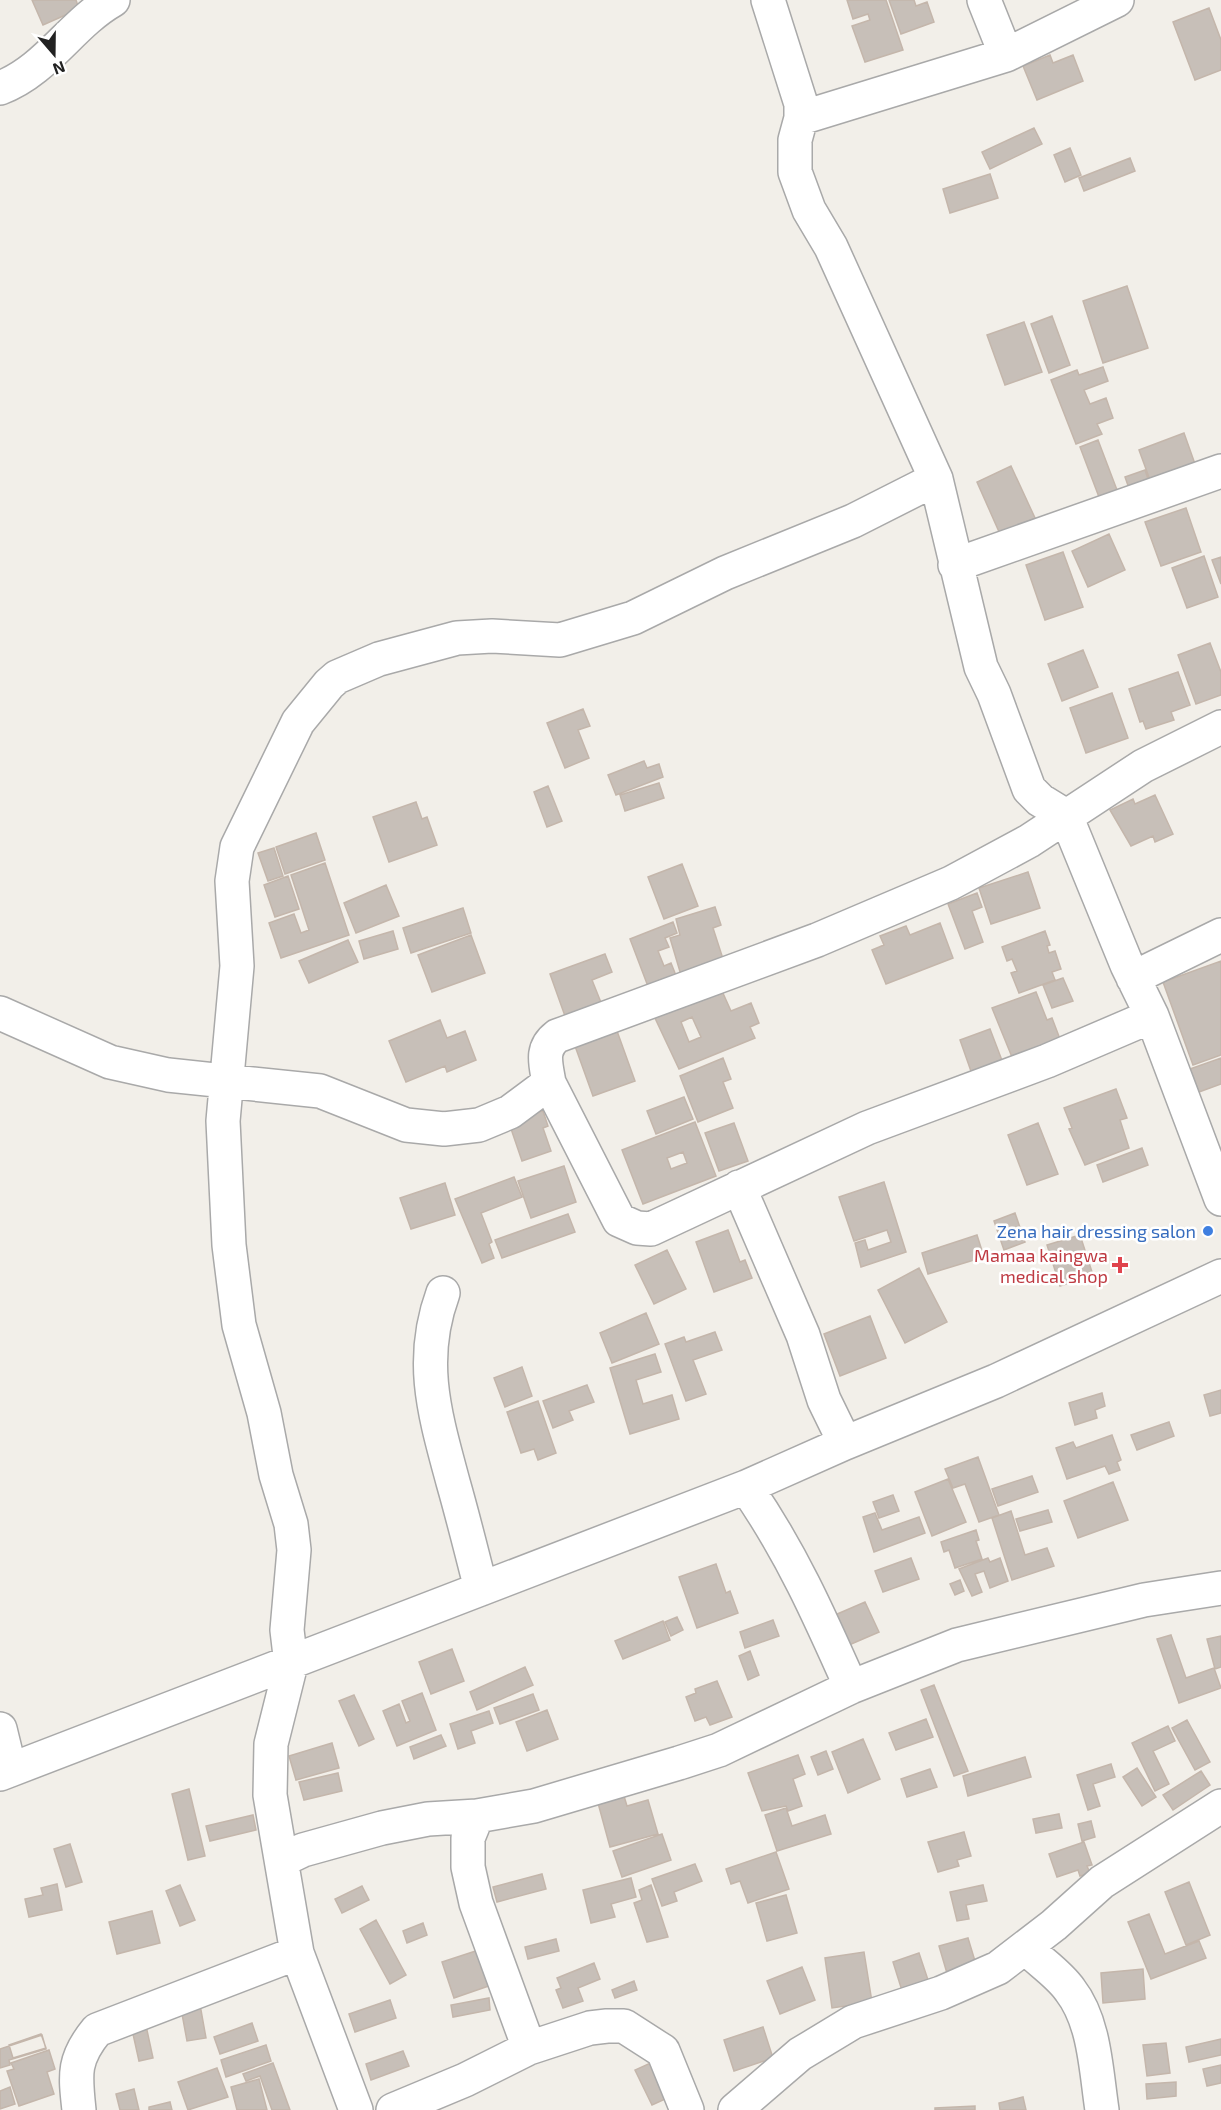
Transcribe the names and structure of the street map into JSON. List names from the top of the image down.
{
  "places": {
    "other": ["Zena hair dressing salon"],
    "health": ["Mamaa kaingwa medical shop"]
  },
  "north": "bottom"
}
